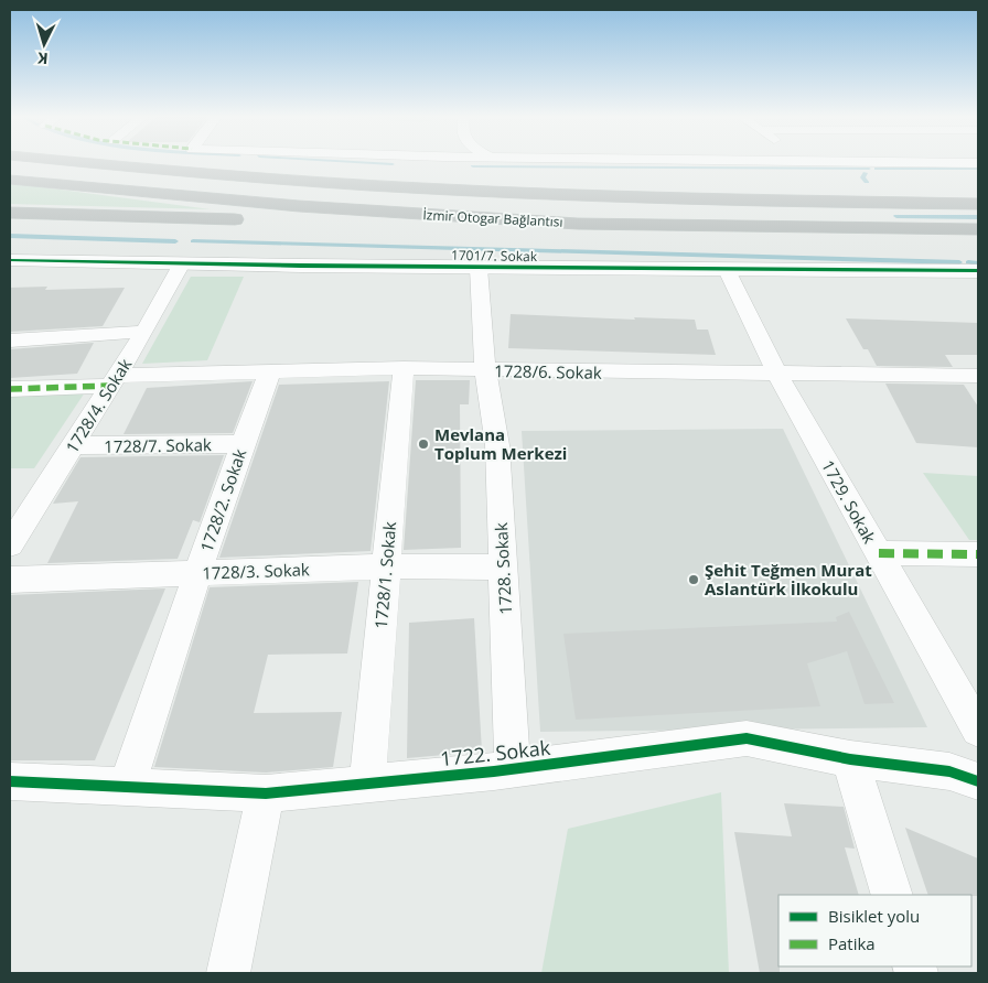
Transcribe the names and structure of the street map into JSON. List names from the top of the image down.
{
  "streets": {
    "highway": ["İzmir Otogar Bağlantısı"],
    "street": [
      "1701/7. Sokak",
      "1728/6. Sokak",
      "1728/4. Sokak",
      "1728/7. Sokak",
      "1728/2. Sokak",
      "1729. Sokak",
      "1728. Sokak",
      "1728/3. Sokak",
      "1728/1. Sokak",
      "1722. Sokak"
    ]
  },
  "crossings": [
    ["1701/7. Sokak", "1728/4. Sokak"],
    ["1701/7. Sokak", "1729. Sokak"],
    ["1701/7. Sokak", "1728. Sokak"],
    ["1728/6. Sokak", "1728/4. Sokak"],
    ["1728/6. Sokak", "1728/2. Sokak"],
    ["1728/6. Sokak", "1729. Sokak"],
    ["1728/6. Sokak", "1728. Sokak"],
    ["1728/6. Sokak", "1728/1. Sokak"],
    ["1728/4. Sokak", "1728/7. Sokak"],
    ["1728/7. Sokak", "1728/2. Sokak"],
    ["1728/2. Sokak", "1728/3. Sokak"],
    ["1728/2. Sokak", "1722. Sokak"],
    ["1728. Sokak", "1728/3. Sokak"],
    ["1728. Sokak", "1722. Sokak"],
    ["1728/3. Sokak", "1728/1. Sokak"],
    ["1728/1. Sokak", "1722. Sokak"]
  ],
  "places": ["Mevlana Toplum Merkezi", "Şehit Teğmen Murat Aslantürk İlkokulu"],
  "legend": ["Bisiklet yolu", "Patika"],
  "north": "bottom"
}
